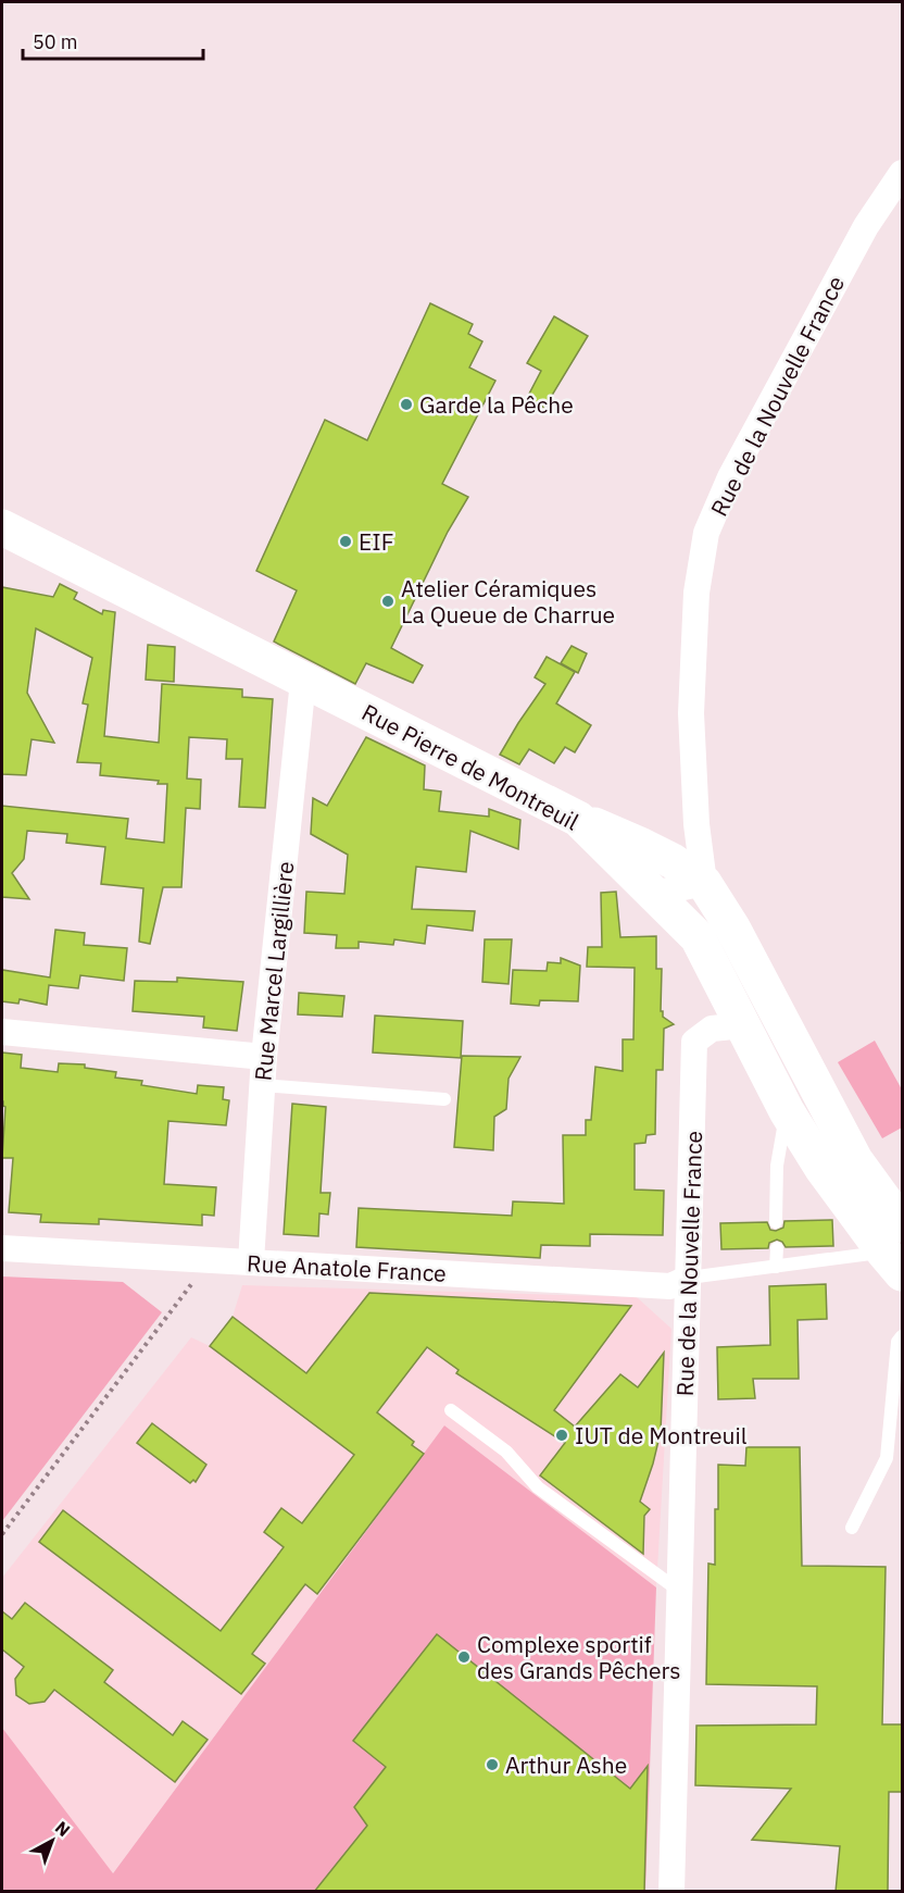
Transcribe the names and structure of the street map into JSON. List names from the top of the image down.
{
  "streets": {
    "main road": ["Rue Pierre de Montreuil"],
    "street": ["Rue de la Nouvelle France", "Rue Marcel Largillière", "Rue Anatole France"]
  },
  "crossings": [
    ["Rue de la Nouvelle France", "Rue Pierre de Montreuil"],
    ["Rue de la Nouvelle France", "Rue Anatole France"],
    ["Rue Pierre de Montreuil", "Rue Marcel Largillière"],
    ["Rue Marcel Largillière", "Rue Anatole France"]
  ],
  "places": [
    "Garde la Pêche",
    "EIF",
    "Atelier Céramiques La Queue de Charrue",
    "IUT de Montreuil",
    "Complexe sportif des Grands Pêchers",
    "Arthur Ashe"
  ],
  "scale_bar": "50 m",
  "north": "top right"
}
